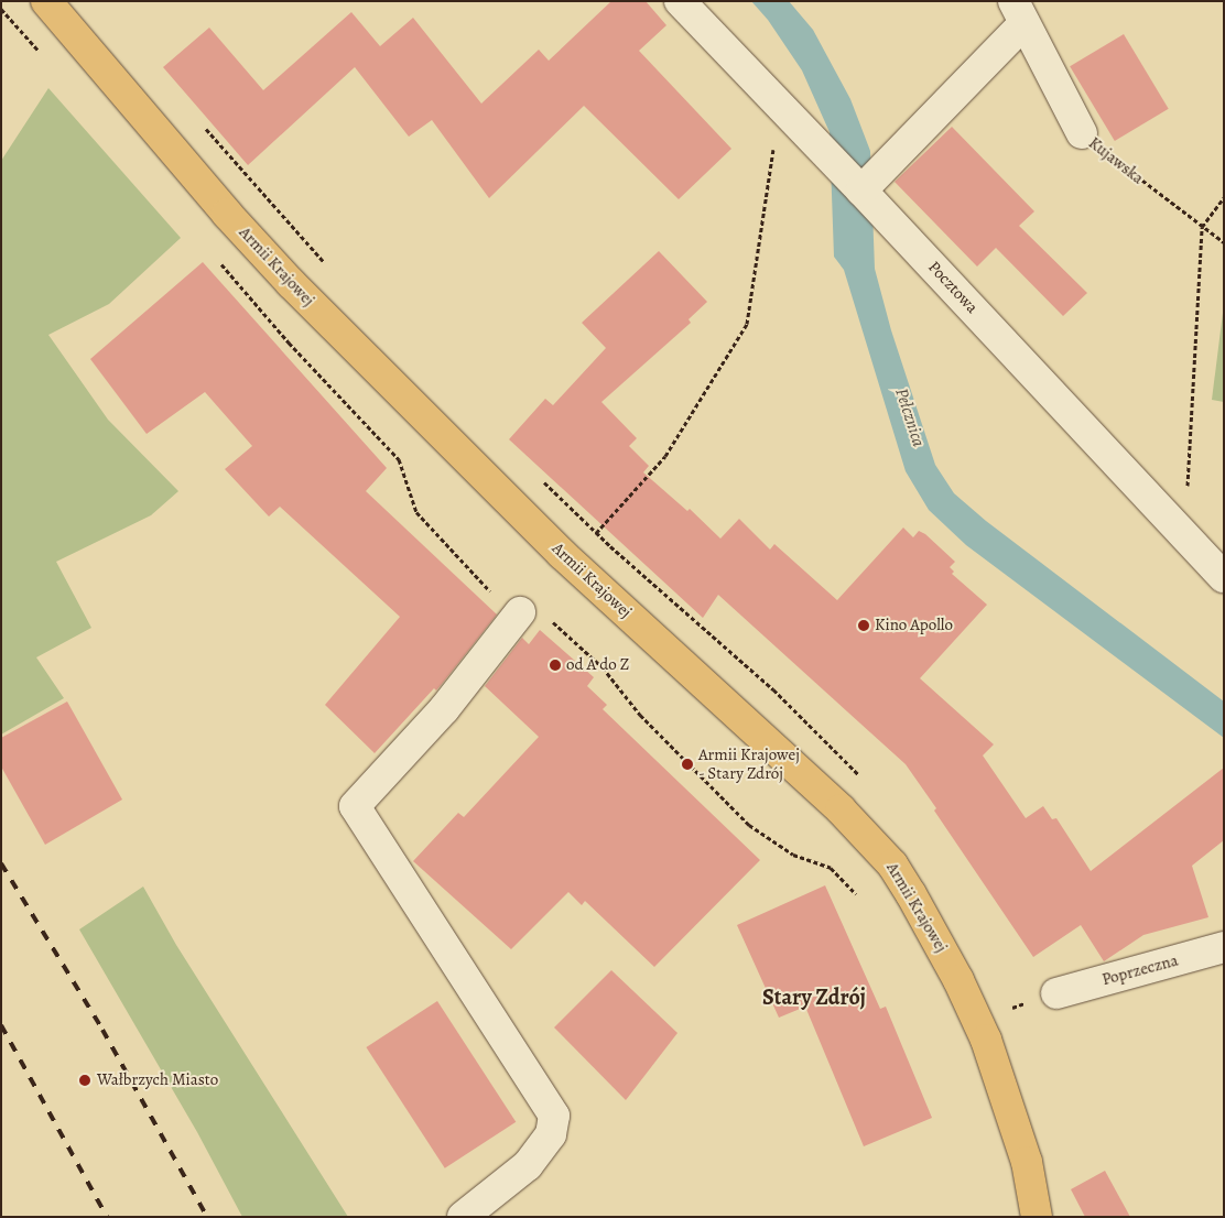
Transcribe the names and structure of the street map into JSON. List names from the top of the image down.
{
  "streets": {
    "main road": ["Armii Krajowej"],
    "street": ["Kujawska", "Pocztowa", "Poprzeczna"]
  },
  "crossings": [
    ["Kujawska", "Pocztowa"]
  ],
  "districts": ["Stary Zdrój"],
  "water": ["Pełcznica"],
  "places": [
    "Kino Apollo",
    "od A do Z",
    "Armii Krajowej - Stary Zdrój",
    "Wałbrzych Miasto"
  ]
}
